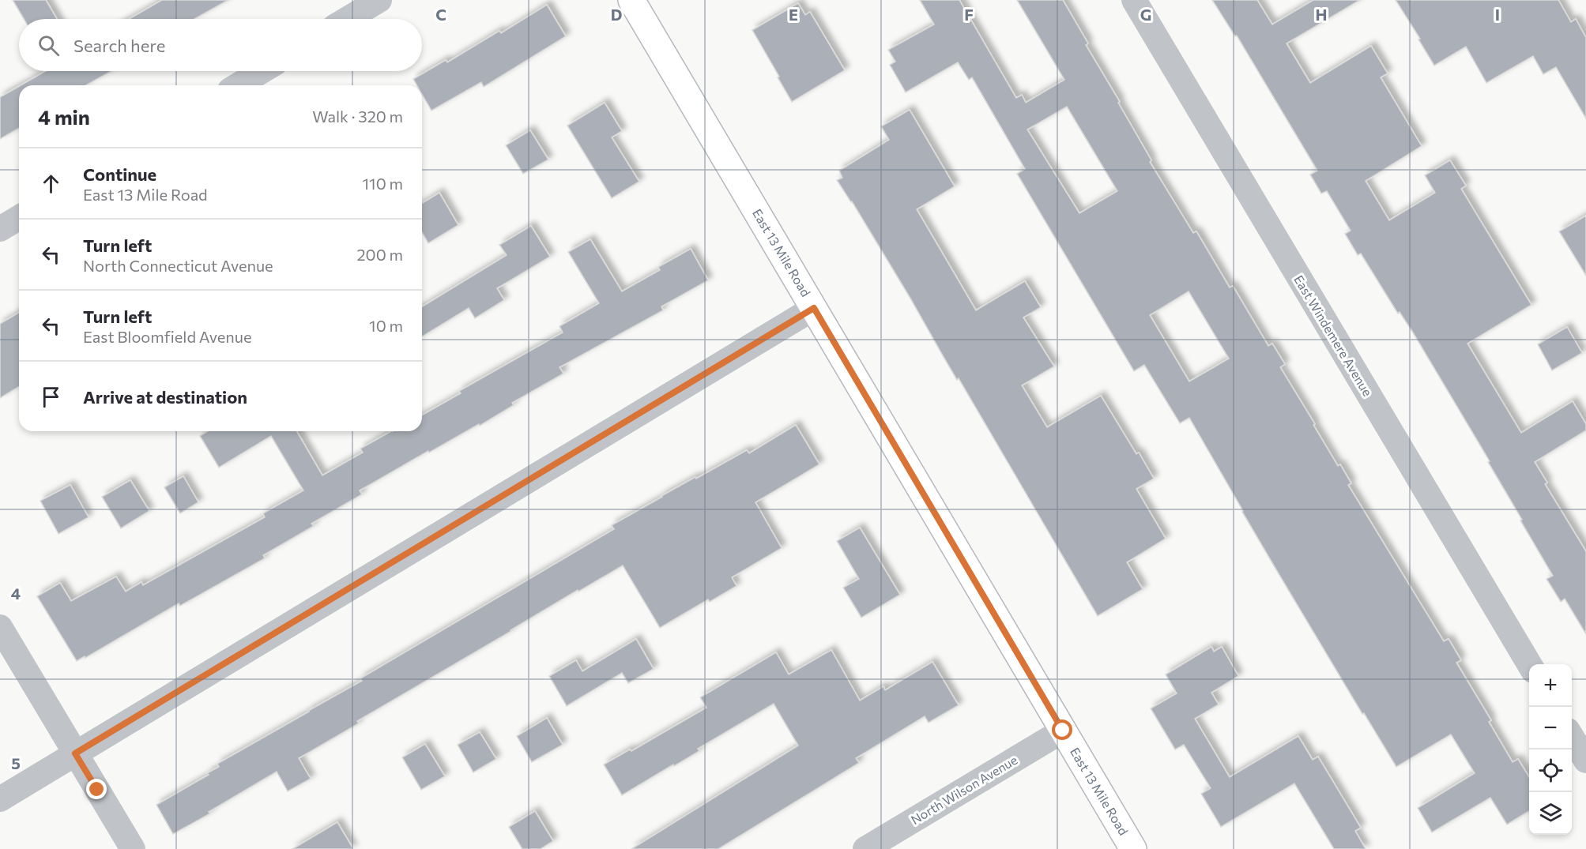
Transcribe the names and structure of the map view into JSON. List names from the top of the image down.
{
  "streets": {
    "main road": ["East 13 Mile Road"],
    "street": ["East Windemere Avenue", "North Wilson Avenue"]
  },
  "crossings": [
    ["East 13 Mile Road", "North Wilson Avenue"]
  ],
  "page": {
    "search": "Search here",
    "heading": ["4 min", "Walk · 320 m"],
    "list": [
      ["Continue", "East 13 Mile Road", "110 m"],
      ["Turn left", "North Connecticut Avenue", "200 m"],
      ["Turn left", "East Bloomfield Avenue", "10 m"],
      "Arrive at destination"
    ],
    "map_buttons": ["+", "−"]
  },
  "grid": {
    "columns": [
      "C",
      "D",
      "E",
      "F",
      "G",
      "H",
      "I"
    ],
    "rows": ["4", "5"]
  }
}
